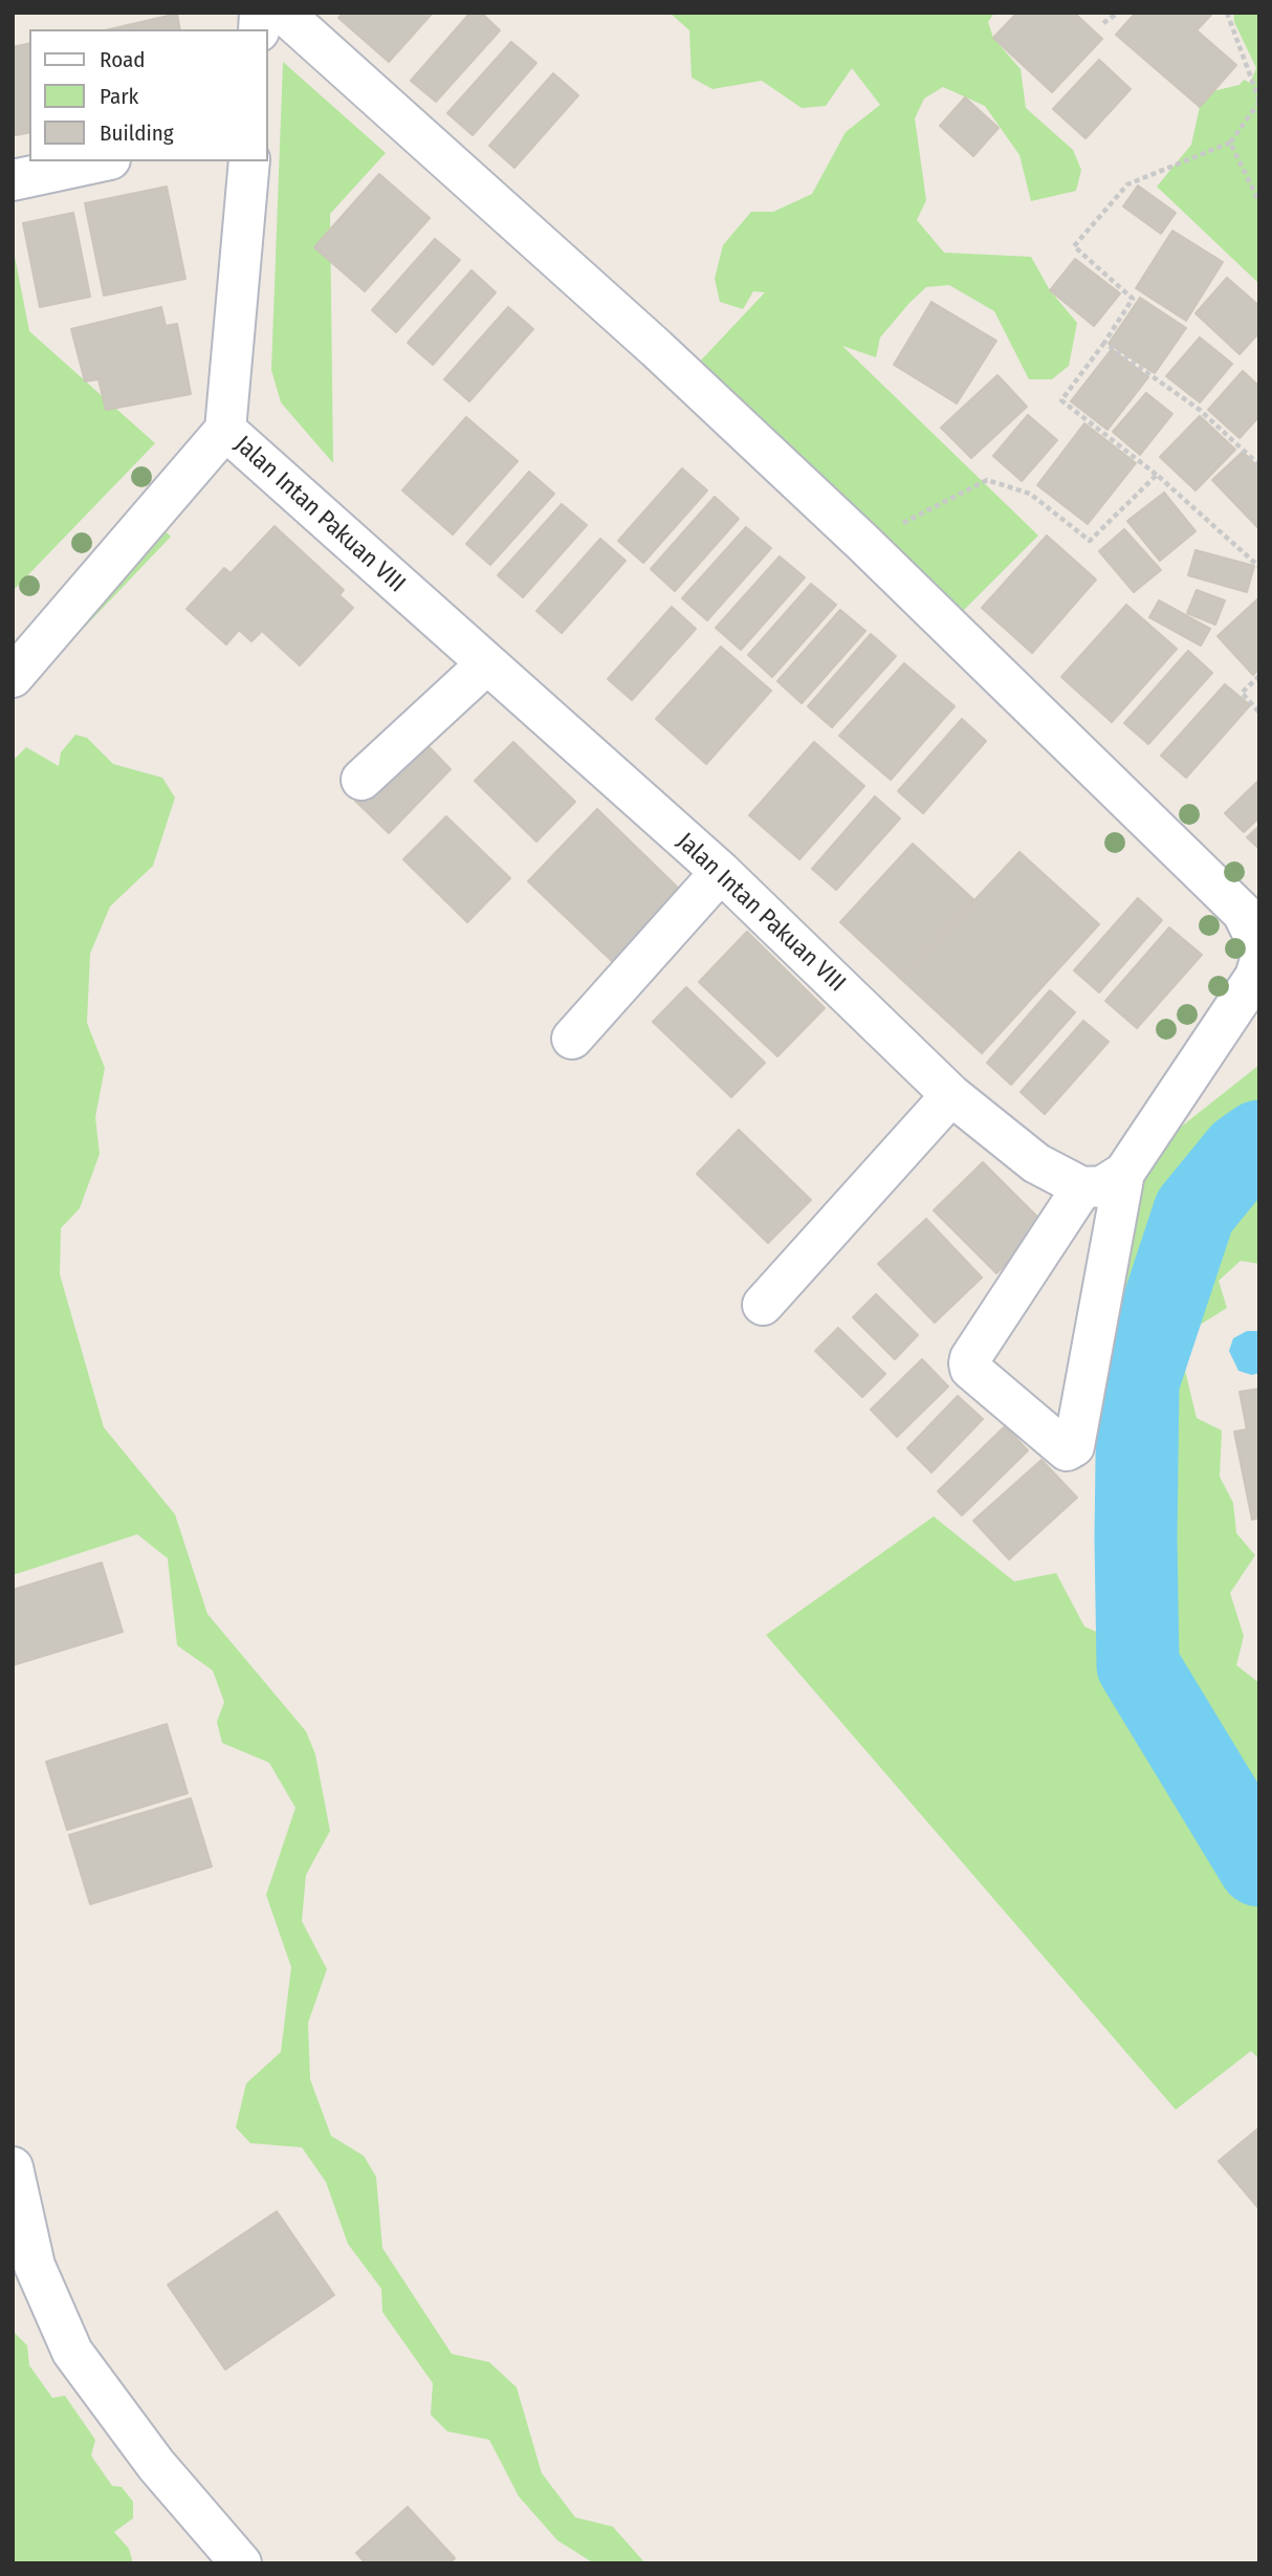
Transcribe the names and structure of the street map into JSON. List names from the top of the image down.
{
  "streets": {
    "street": ["Jalan Intan Pakuan VIII"]
  },
  "legend": ["Road", "Park", "Building"]
}
